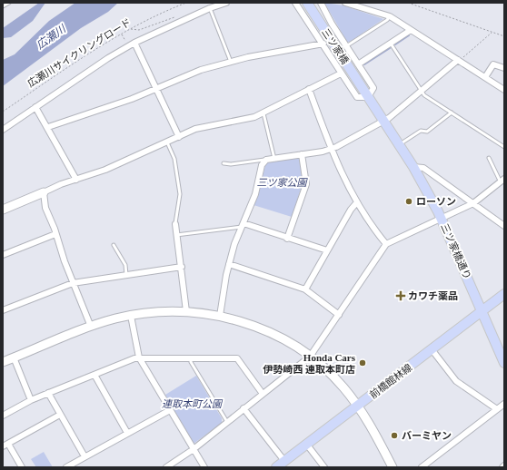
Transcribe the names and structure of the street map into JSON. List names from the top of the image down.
{
  "streets": {
    "main road": ["三ツ家橋", "三ツ家橋通り", "前橋館林線"],
    "path": ["広瀬川サイクリングロード"]
  },
  "crossings": [
    ["三ツ家橋", "三ツ家橋通り"],
    ["三ツ家橋通り", "前橋館林線"]
  ],
  "water": ["広瀬川"],
  "parks": ["三ツ家公園", "連取本町公園"],
  "places": {
    "other": ["ローソン", "Honda Cars 伊勢崎西 連取本町店", "バーミヤン"],
    "health": ["カワチ薬品"]
  }
}
